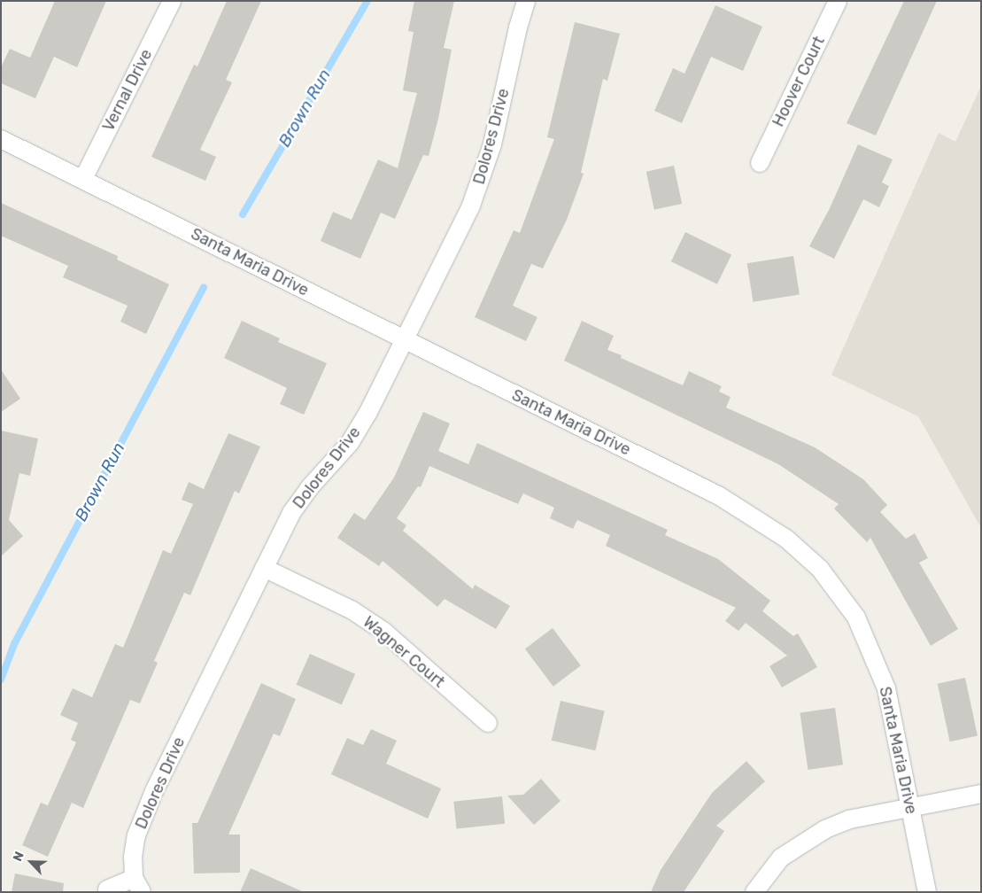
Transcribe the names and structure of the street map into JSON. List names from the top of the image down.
{
  "streets": {
    "street": [
      "Hoover Court",
      "Vernal Drive",
      "Dolores Drive",
      "Santa Maria Drive",
      "Wagner Court"
    ]
  },
  "crossings": [
    ["Vernal Drive", "Santa Maria Drive"],
    ["Dolores Drive", "Santa Maria Drive"],
    ["Dolores Drive", "Wagner Court"]
  ],
  "water": ["Brown Run"],
  "north": "top left"
}
